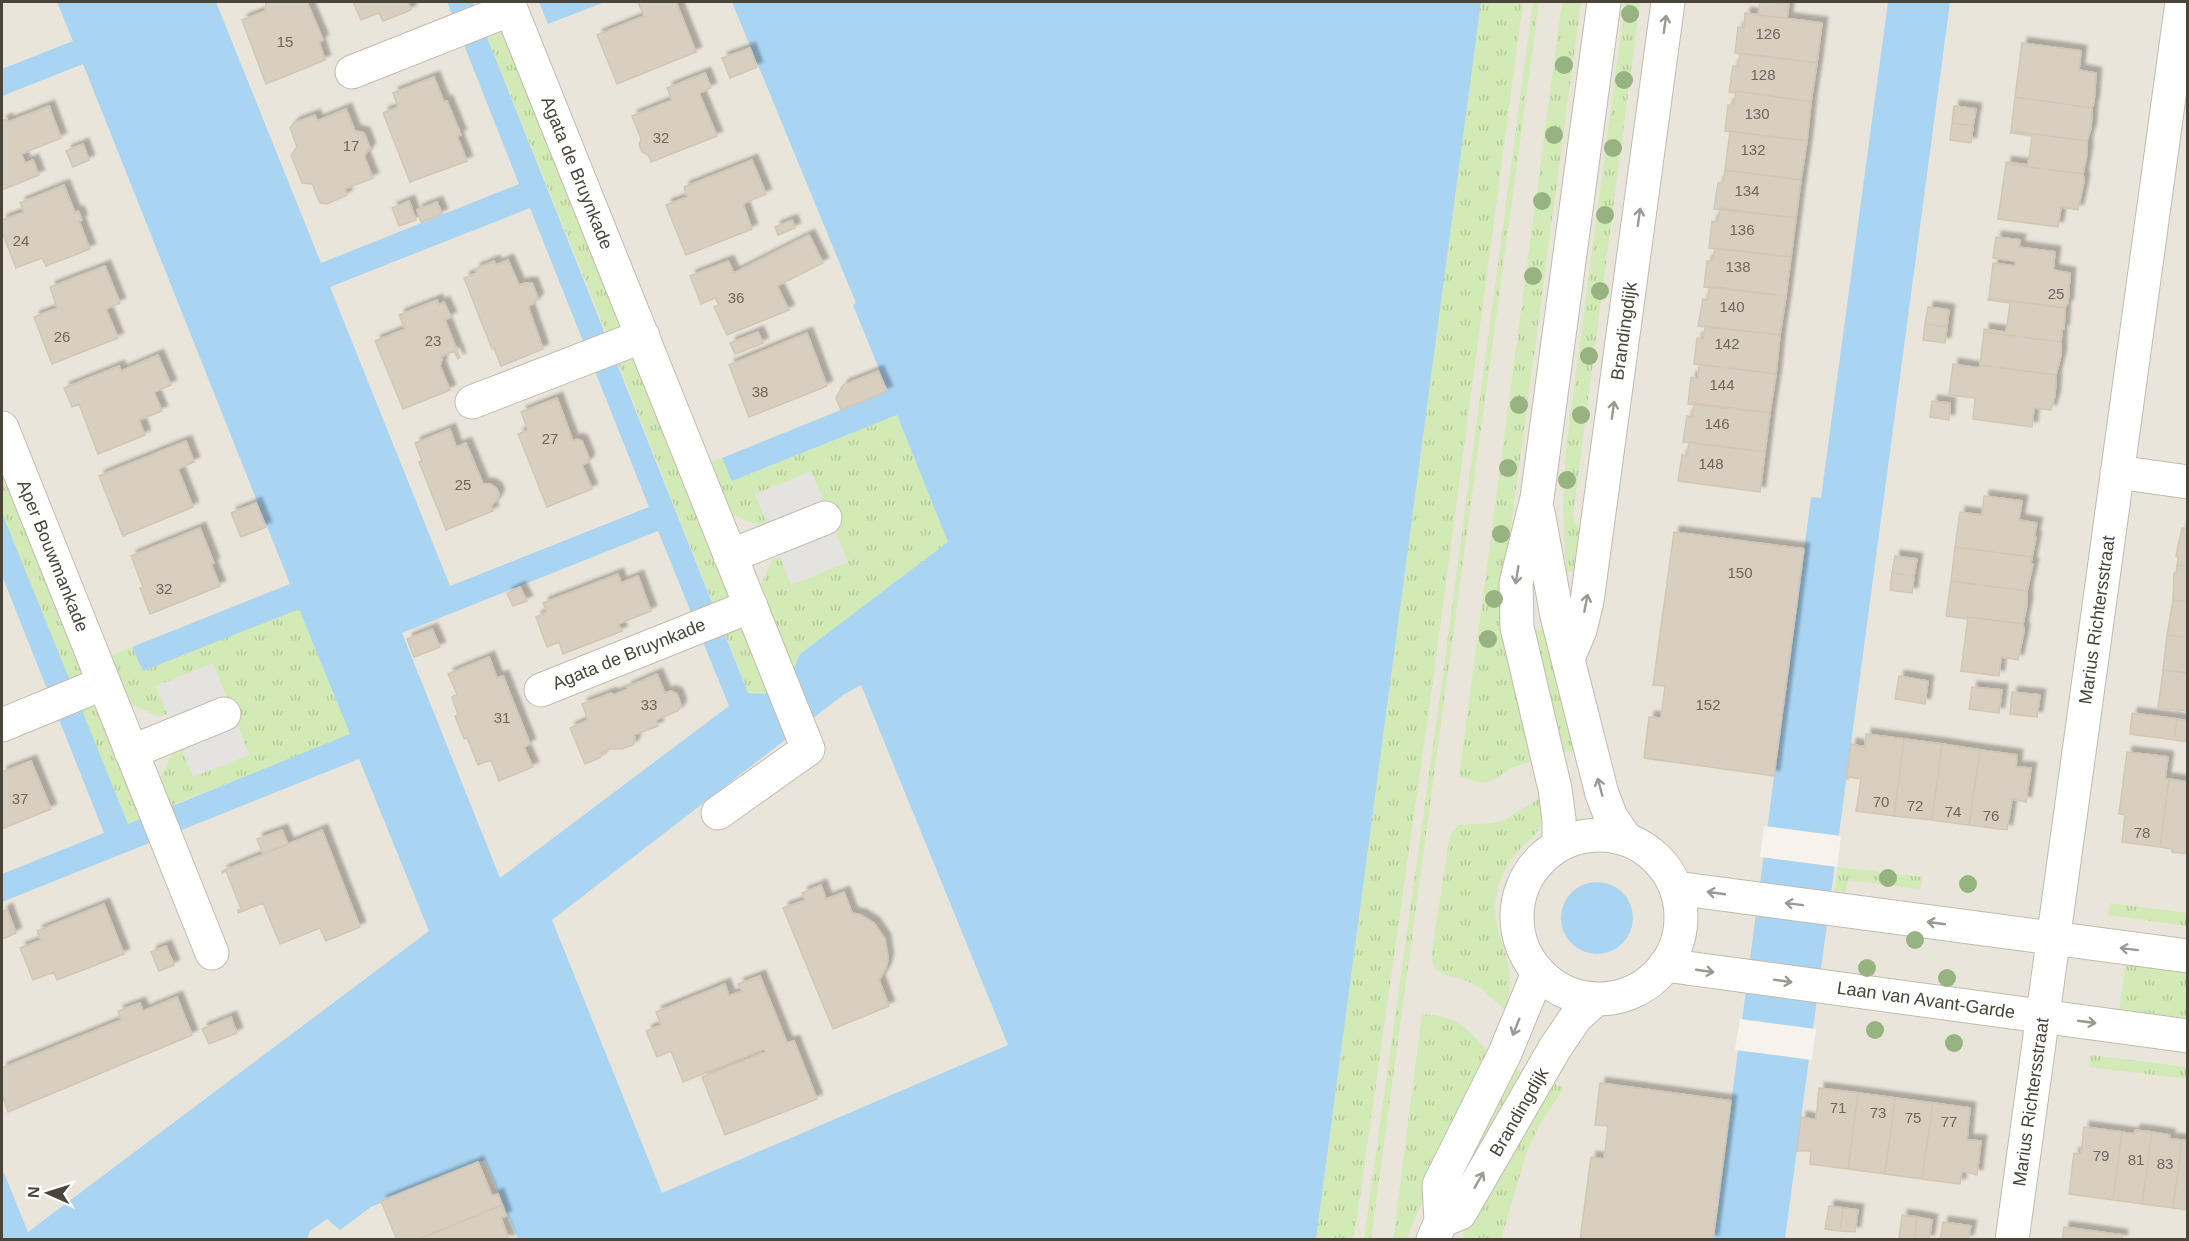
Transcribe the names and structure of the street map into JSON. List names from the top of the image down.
{
  "streets": {
    "street": [
      "Agata de Bruynkade",
      "Brandingdijk",
      "Aper Bouwmankade",
      "Marius Richtersstraat",
      "Laan van Avant-Garde"
    ]
  },
  "crossings": [
    ["Brandingdijk", "Laan van Avant-Garde"],
    ["Marius Richtersstraat", "Laan van Avant-Garde"]
  ],
  "house_numbers": [
    "126",
    "15",
    "128",
    "130",
    "32",
    "17",
    "132",
    "134",
    "136",
    "24",
    "138",
    "25",
    "36",
    "140",
    "26",
    "23",
    "142",
    "144",
    "38",
    "146",
    "27",
    "148",
    "25",
    "150",
    "32",
    "33",
    "152",
    "31",
    "37",
    "70",
    "72",
    "74",
    "76",
    "78",
    "71",
    "73",
    "75",
    "77",
    "79",
    "81",
    "83"
  ],
  "north": "left"
}
